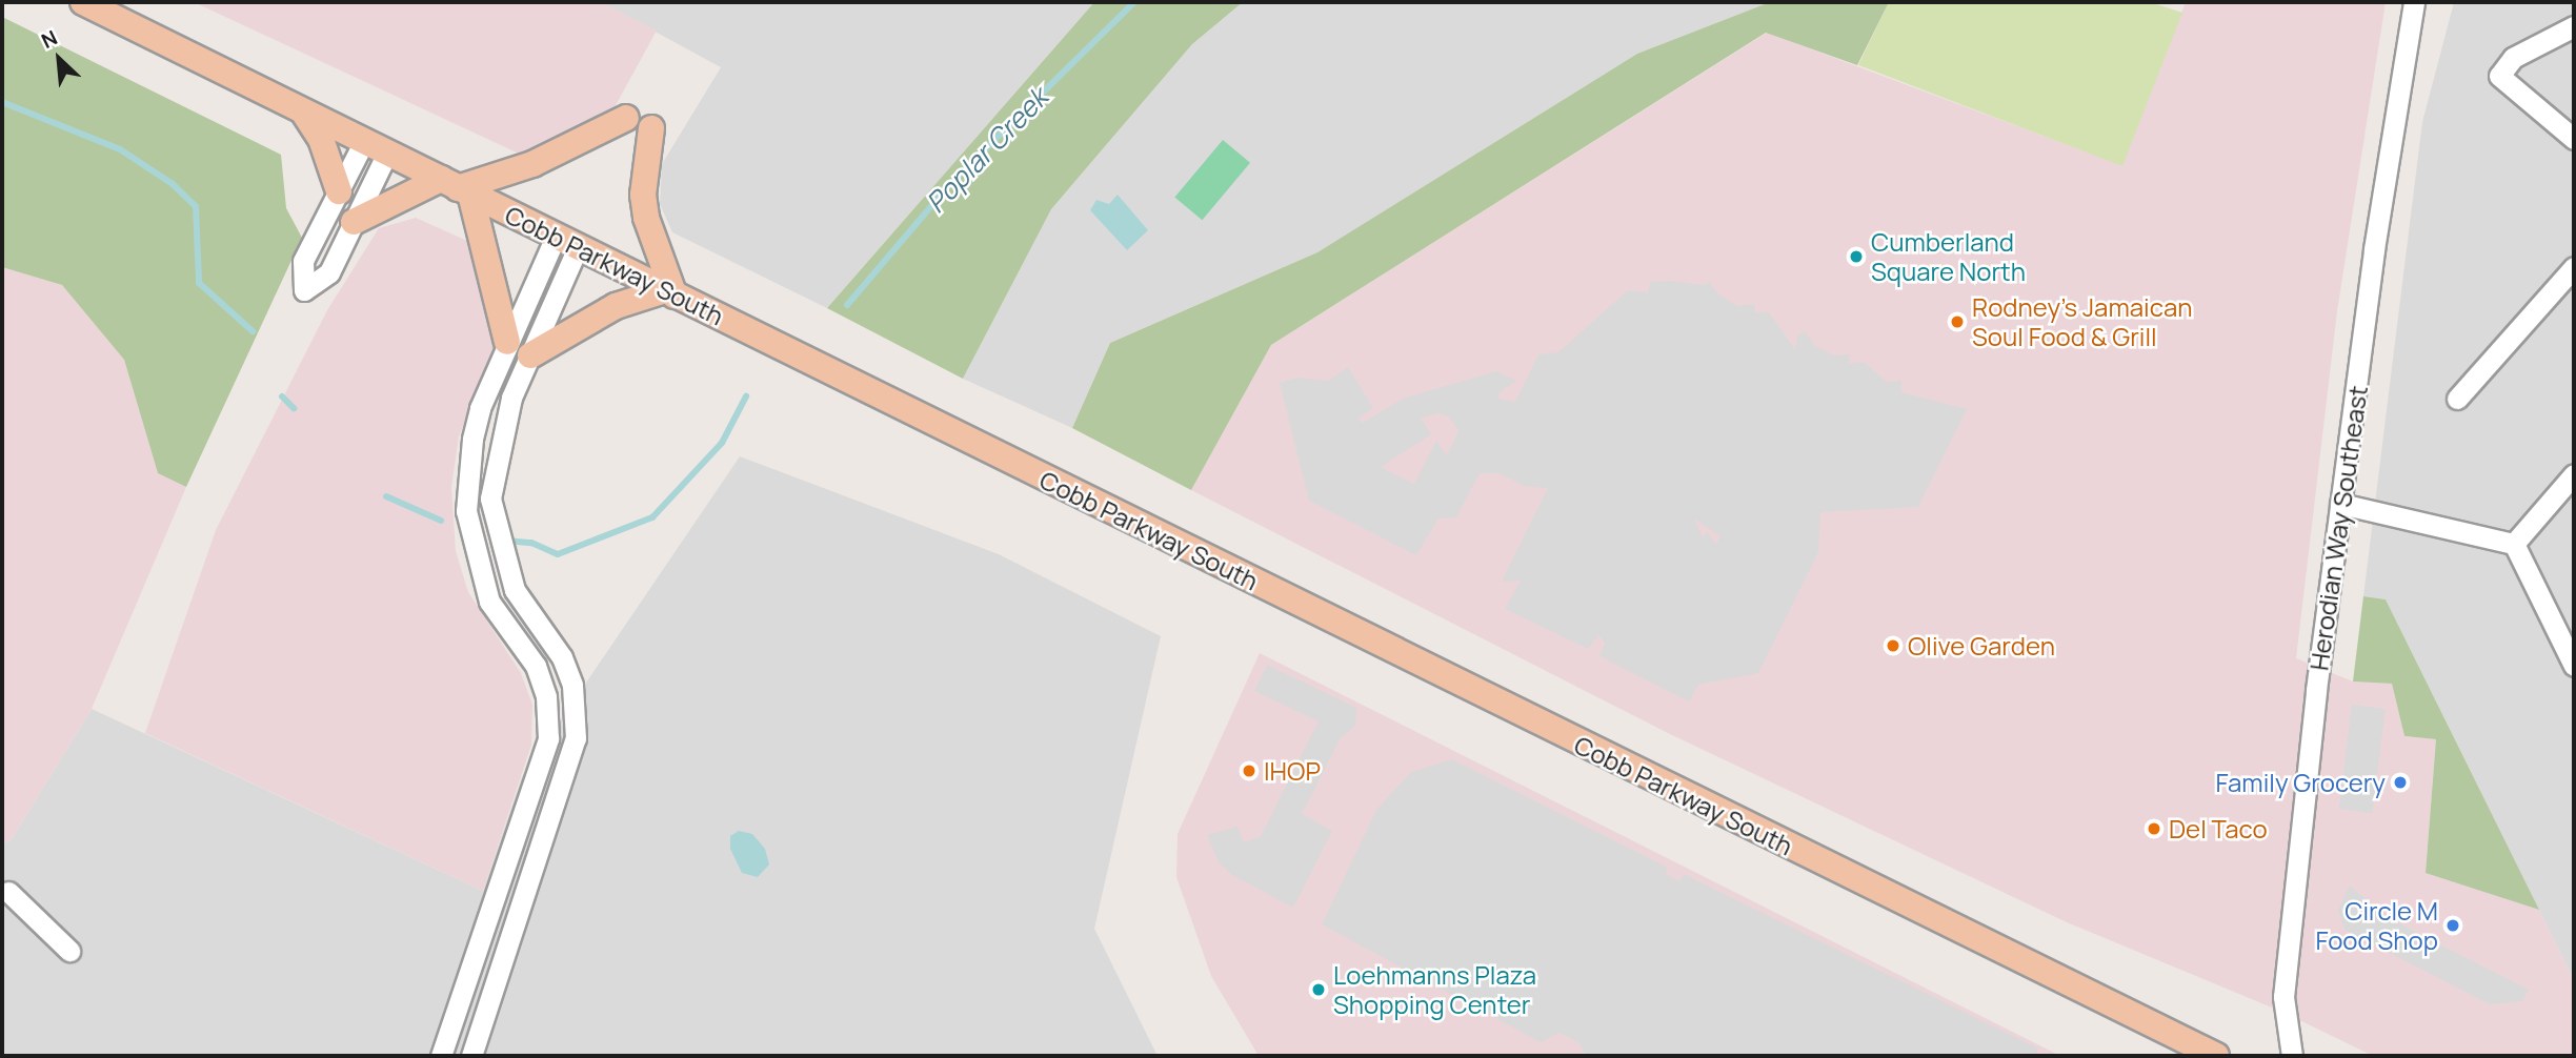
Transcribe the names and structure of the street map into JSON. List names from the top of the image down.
{
  "streets": {
    "main road": ["Cobb Parkway South"],
    "street": ["Herodian Way Southeast"]
  },
  "water": ["Poplar Creek"],
  "places": [
    "Cumberland Square North",
    "Rodney's Jamaican Soul Food & Grill",
    "Olive Garden",
    "IHOP",
    "Family Grocery",
    "Del Taco",
    "Circle M Food Shop",
    "Loehmanns Plaza Shopping Center"
  ],
  "north": "top left"
}
